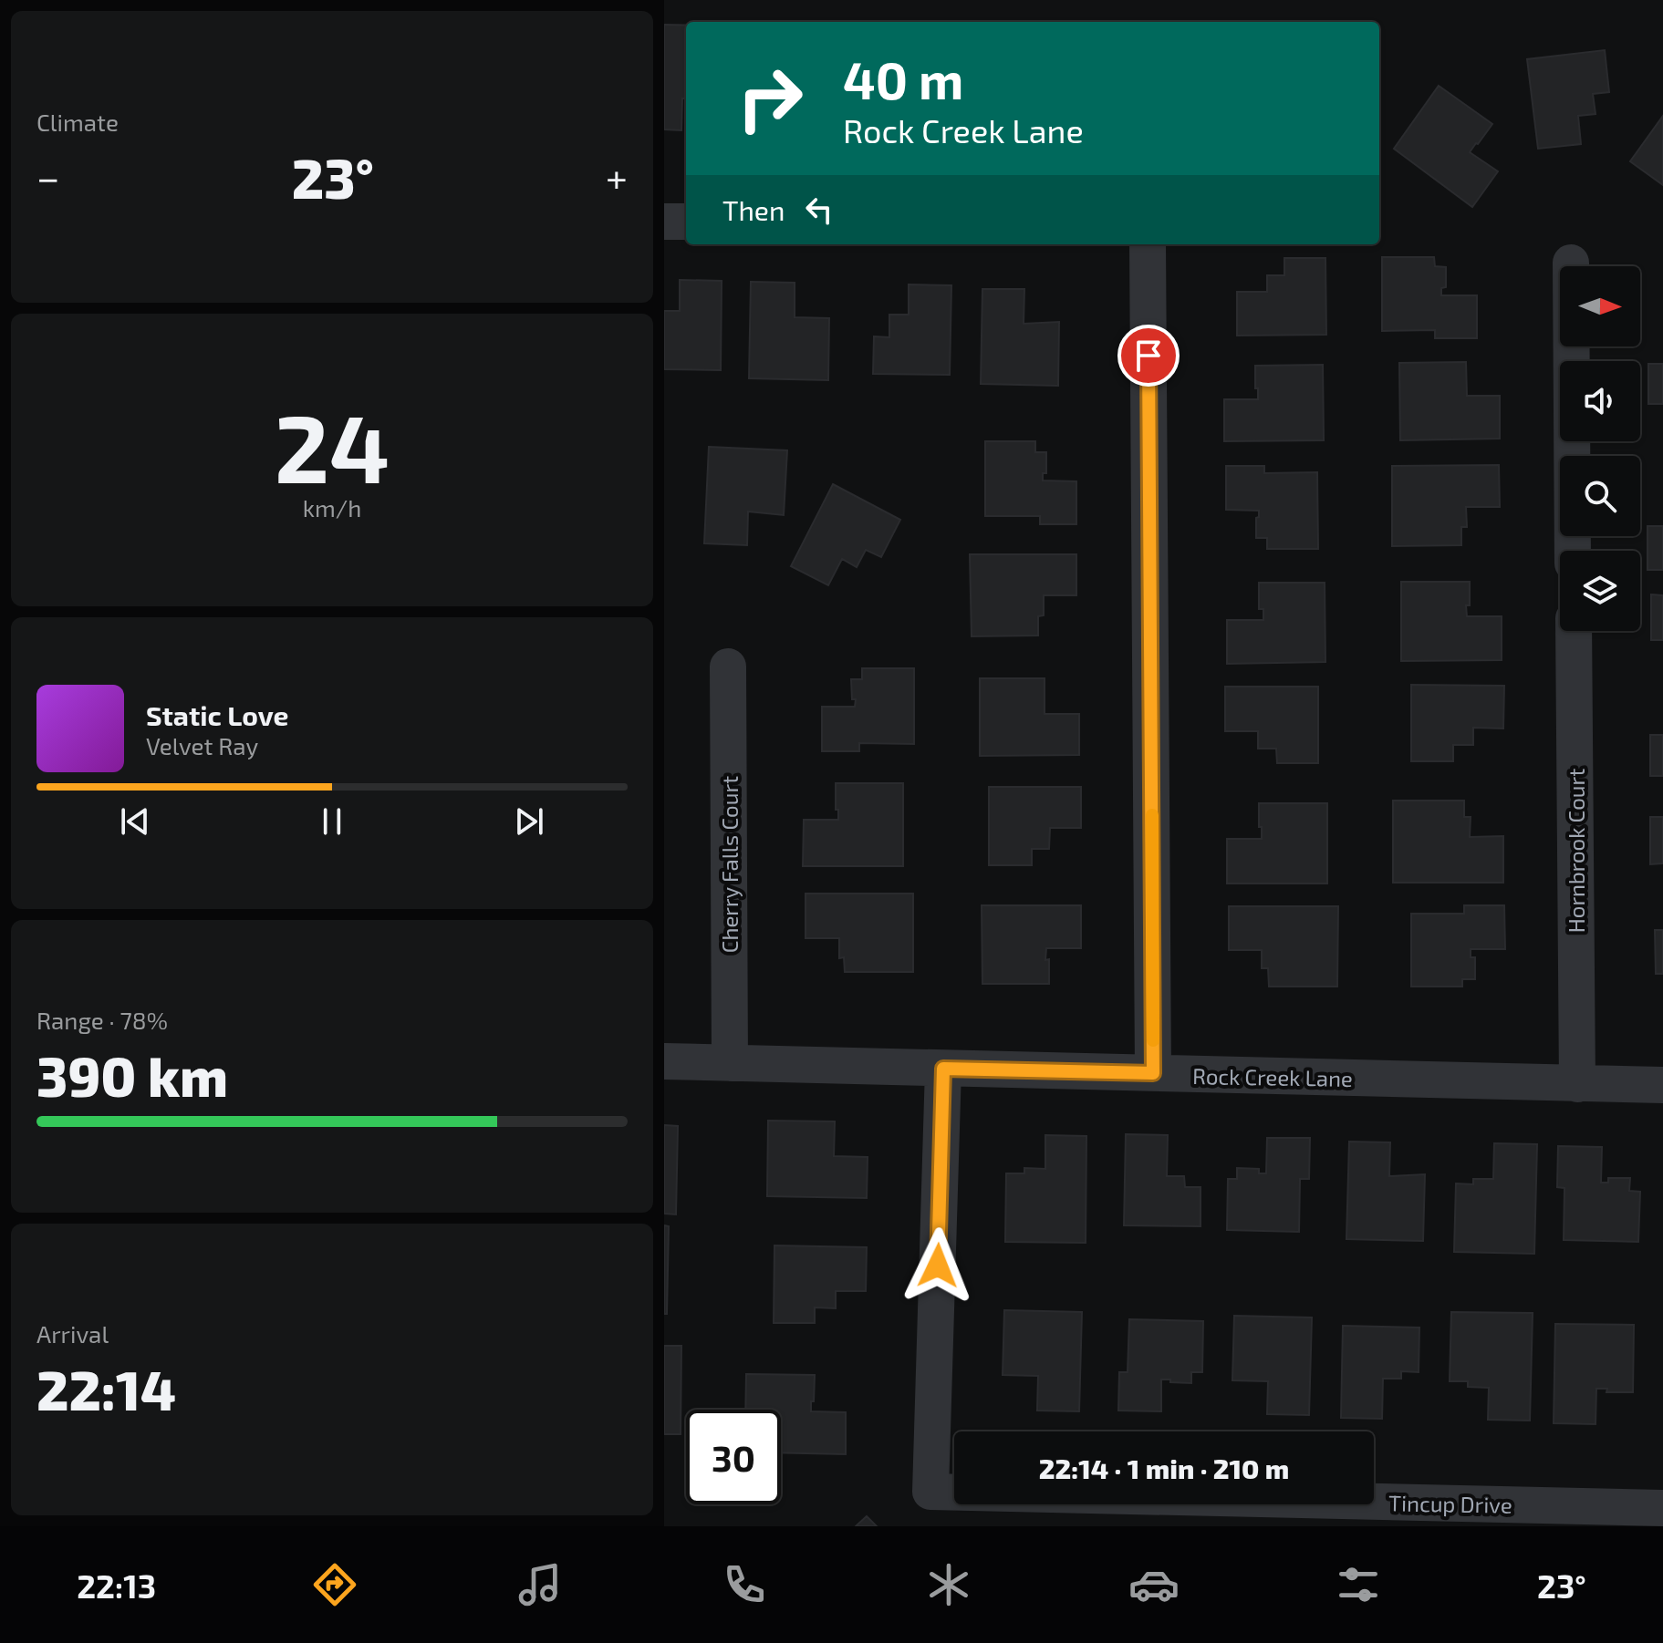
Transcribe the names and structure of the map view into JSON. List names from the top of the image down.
{
  "streets": {
    "street": [
      "Hornbrook Court",
      "Cherry Falls Court",
      "Rock Creek Lane",
      "Tincup Drive"
    ]
  },
  "crossings": [
    ["Hornbrook Court", "Rock Creek Lane"],
    ["Cherry Falls Court", "Rock Creek Lane"],
    ["Rock Creek Lane", "Tincup Drive"]
  ],
  "north": "right",
  "page": {
    "tile": [
      "Climate",
      ["24", "km/h"],
      ["Range · 78%", "390 km"],
      ["Arrival", "22:14"]
    ],
    "turn": ["40 m", "Rock Creek Lane"],
    "heat": ["−", "23°", "+"],
    "then": "Then",
    "song": ["Static Love", "Velvet Ray"],
    "limit": "30",
    "trip": "22:14 · 1 min · 210 m",
    "tabs": ["22:13", "23°"]
  }
}
